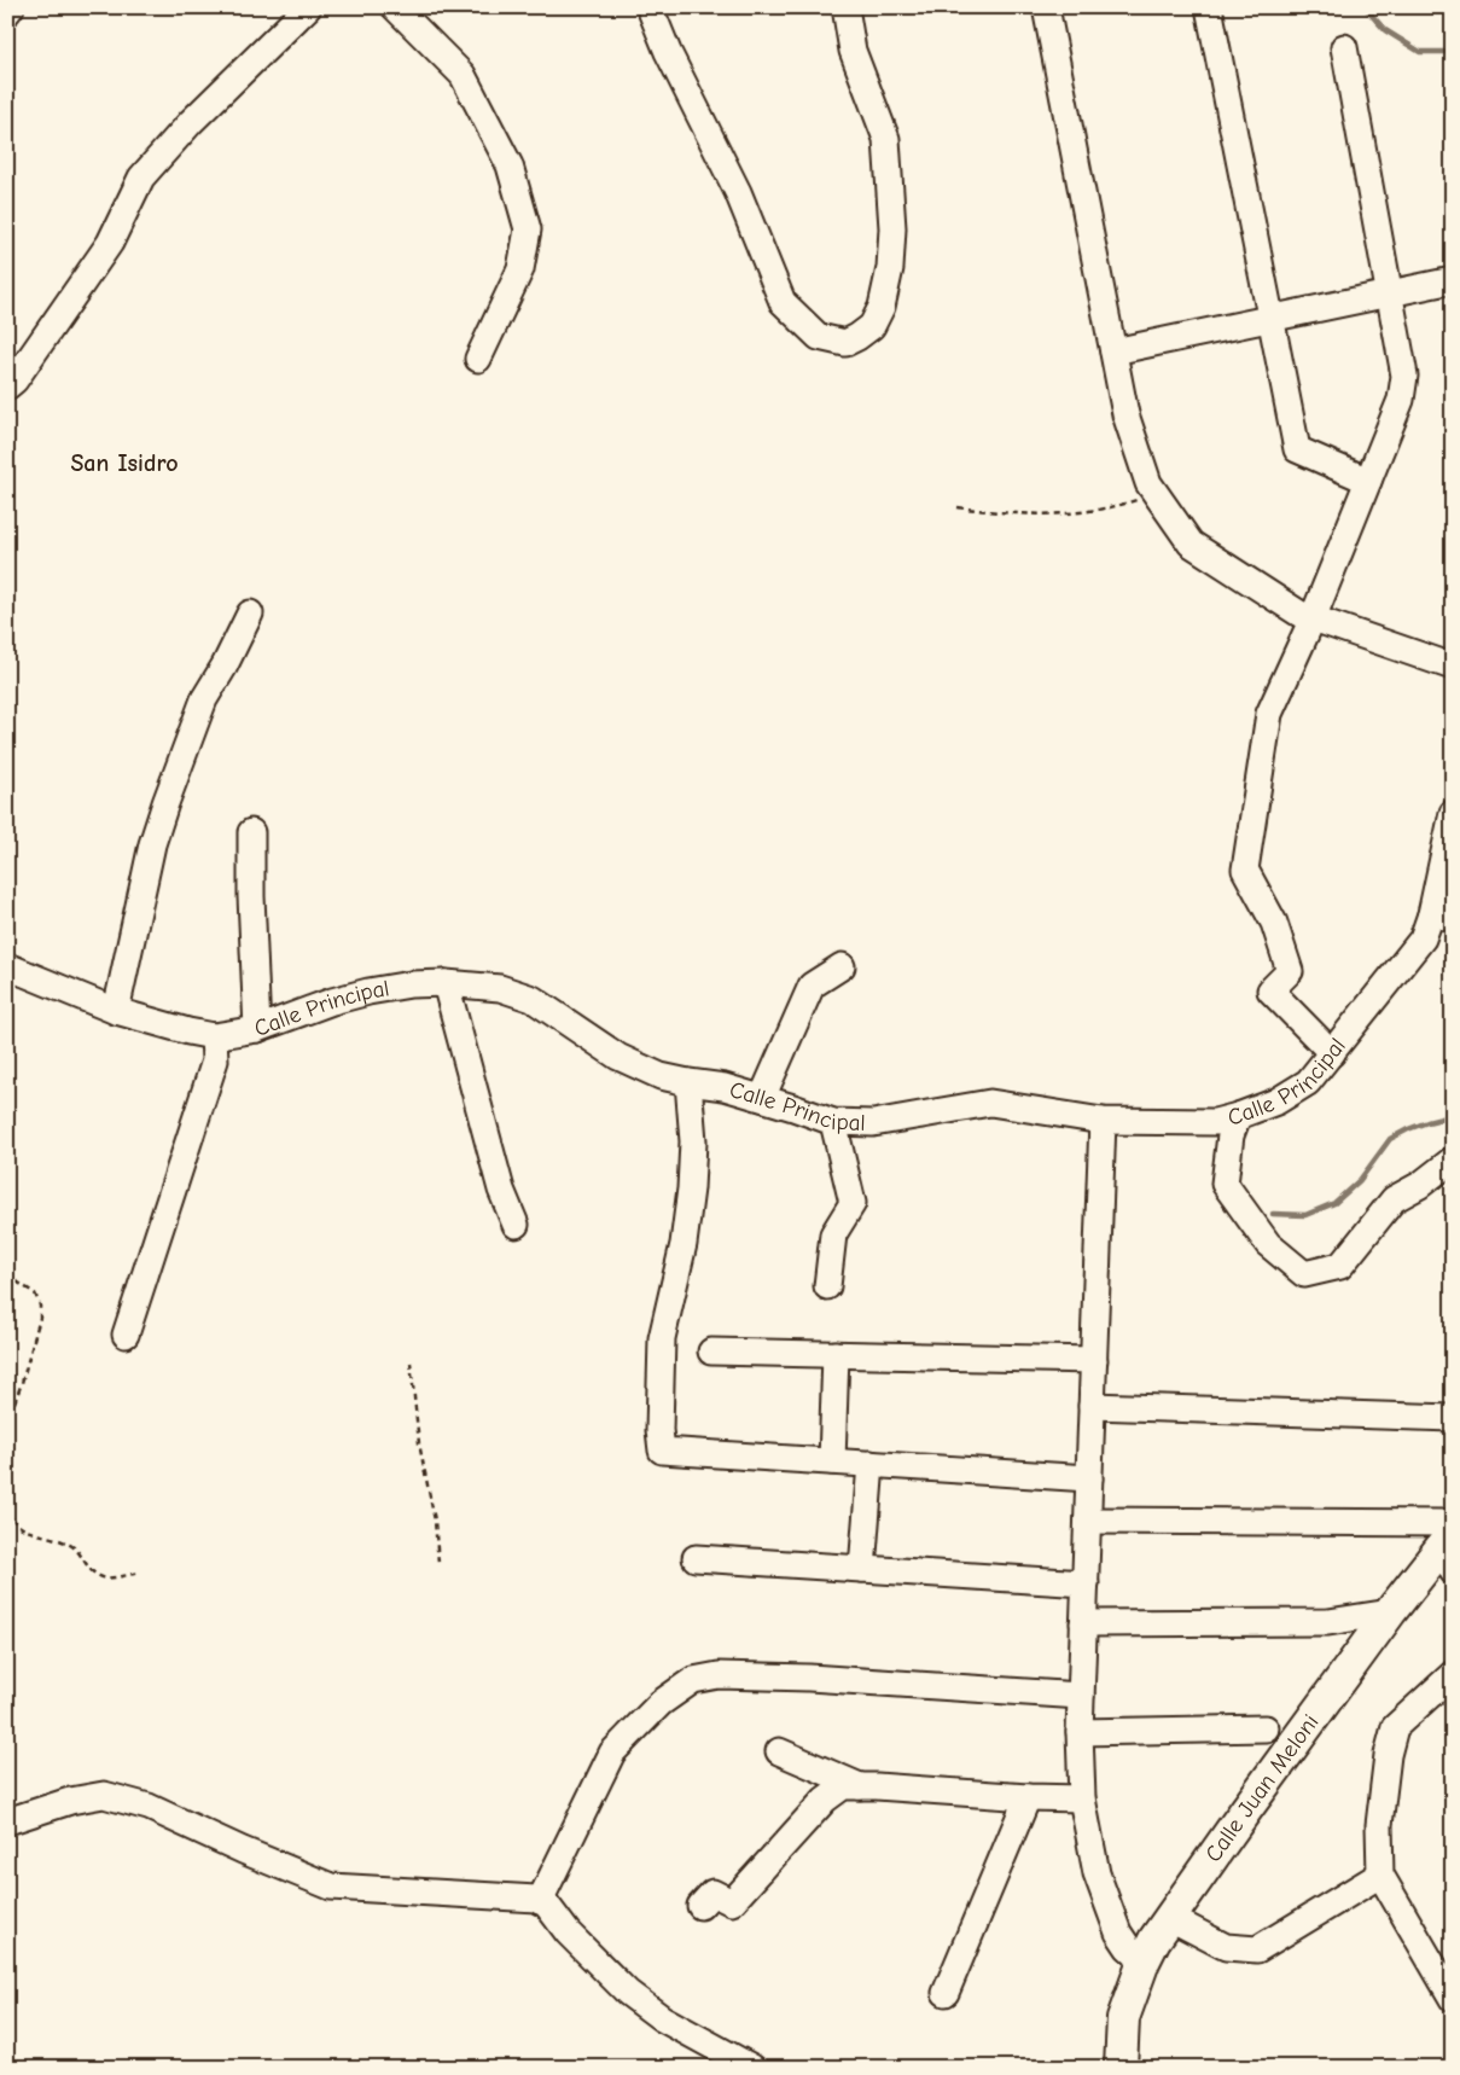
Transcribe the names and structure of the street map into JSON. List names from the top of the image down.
{
  "streets": {
    "main road": ["Calle Juan Meloni"],
    "street": ["Calle Principal"]
  },
  "districts": ["San Isidro"]
}
